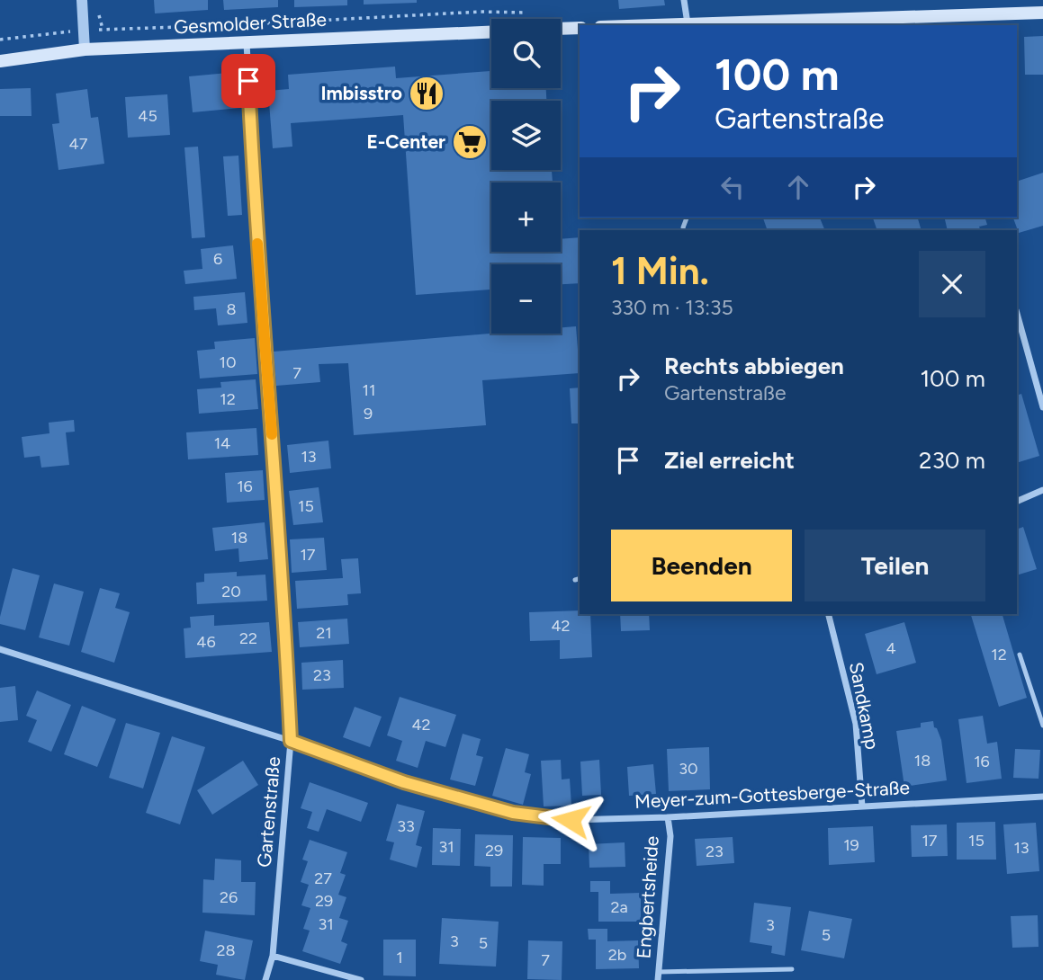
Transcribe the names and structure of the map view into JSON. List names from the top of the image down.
{
  "streets": {
    "main road": ["Gesmolder Straße"],
    "street": [
      "Sandkamp",
      "Meyer-zum-Gottesberge-Straße",
      "Gartenstraße",
      "Engbertsheide"
    ]
  },
  "crossings": [
    ["Gesmolder Straße", "Gartenstraße"],
    ["Sandkamp", "Meyer-zum-Gottesberge-Straße"],
    ["Meyer-zum-Gottesberge-Straße", "Gartenstraße"],
    ["Meyer-zum-Gottesberge-Straße", "Engbertsheide"]
  ],
  "places": {
    "restaurant": ["Imbisstro"],
    "supermarket": ["E-Center"]
  },
  "house_numbers": [
    "45",
    "47",
    "6",
    "8",
    "10",
    "7",
    "11",
    "12",
    "9",
    "14",
    "13",
    "16",
    "15",
    "18",
    "17",
    "20",
    "42",
    "21",
    "22",
    "46",
    "4",
    "12",
    "23",
    "42",
    "18",
    "16",
    "30",
    "33",
    "17",
    "15",
    "19",
    "31",
    "13",
    "29",
    "23",
    "27",
    "26",
    "29",
    "2a",
    "31",
    "3",
    "5",
    "3",
    "5",
    "28",
    "2b",
    "1",
    "7"
  ],
  "page": {
    "map_buttons": ["+", "−"],
    "turn": ["100 m", "Gartenstraße"],
    "heading": ["1 Min.", "330 m · 13:35"],
    "list": [
      {
        "name": "Rechts abbiegen",
        "note": "Gartenstraße",
        "value": "100 m"
      },
      {
        "name": "Ziel erreicht",
        "value": "230 m"
      }
    ],
    "buttons": ["Beenden", "Teilen"]
  }
}
